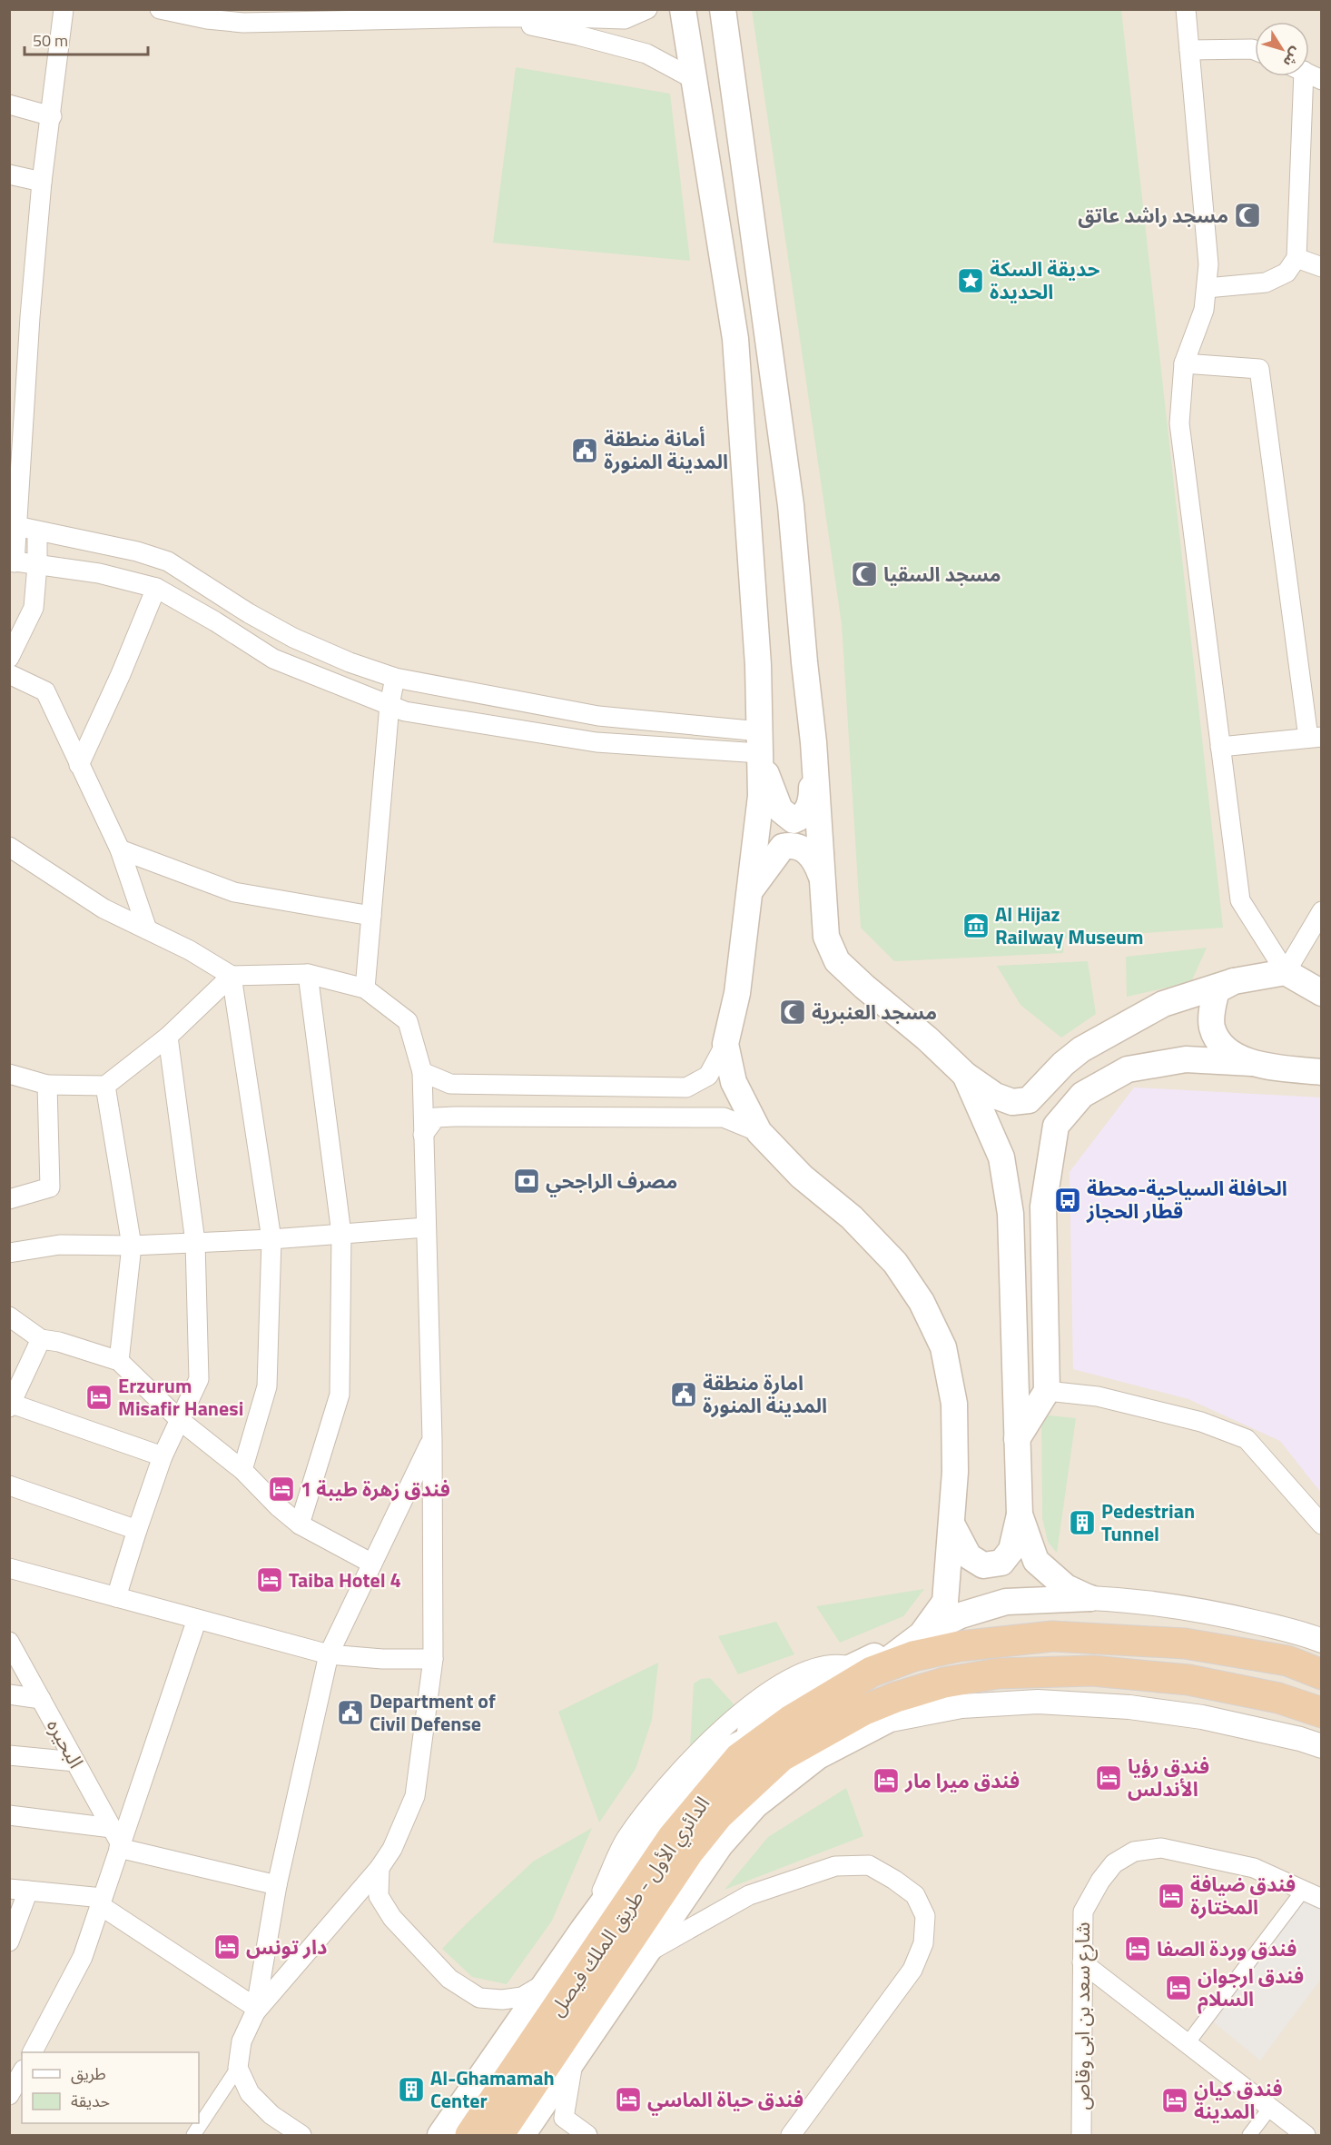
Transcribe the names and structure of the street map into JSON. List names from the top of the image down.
{
  "streets": {
    "highway": ["الدائري الأول - طريق الملك فيصل"],
    "street": ["البحيره", "شارع سعد بن ابى وقاص"]
  },
  "places": {
    "mosque": ["مسجد راشد عاتق", "مسجد السقيا", "مسجد العنبرية"],
    "place": ["حديقة السكة الحديدة"],
    "public building": ["أمانة منطقة المدينة المنورة", "امارة منطقة المدينة المنورة", "Department of Civil Defense"],
    "museum": ["Al Hijaz Railway Museum"],
    "bank": ["مصرف الراجحي"],
    "bus stop": ["الحافلة السياحية-محطة قطار الحجاز"],
    "hotel": [
      "Erzurum Misafir Hanesi",
      "فندق زهرة طيبة 1",
      "Taiba Hotel 4",
      "فندق رؤيا الأندلس",
      "فندق ميرا مار",
      "فندق ضيافة المختارة",
      "دار تونس",
      "فندق وردة الصفا",
      "فندق ارجوان السلام",
      "فندق حياة الماسي",
      "فندق كيان المدينة"
    ],
    "building": ["Pedestrian Tunnel", "Al-Ghamamah Center"]
  },
  "legend": ["طريق", "حديقة"],
  "scale_bar": "50 m",
  "north": "bottom right"
}
